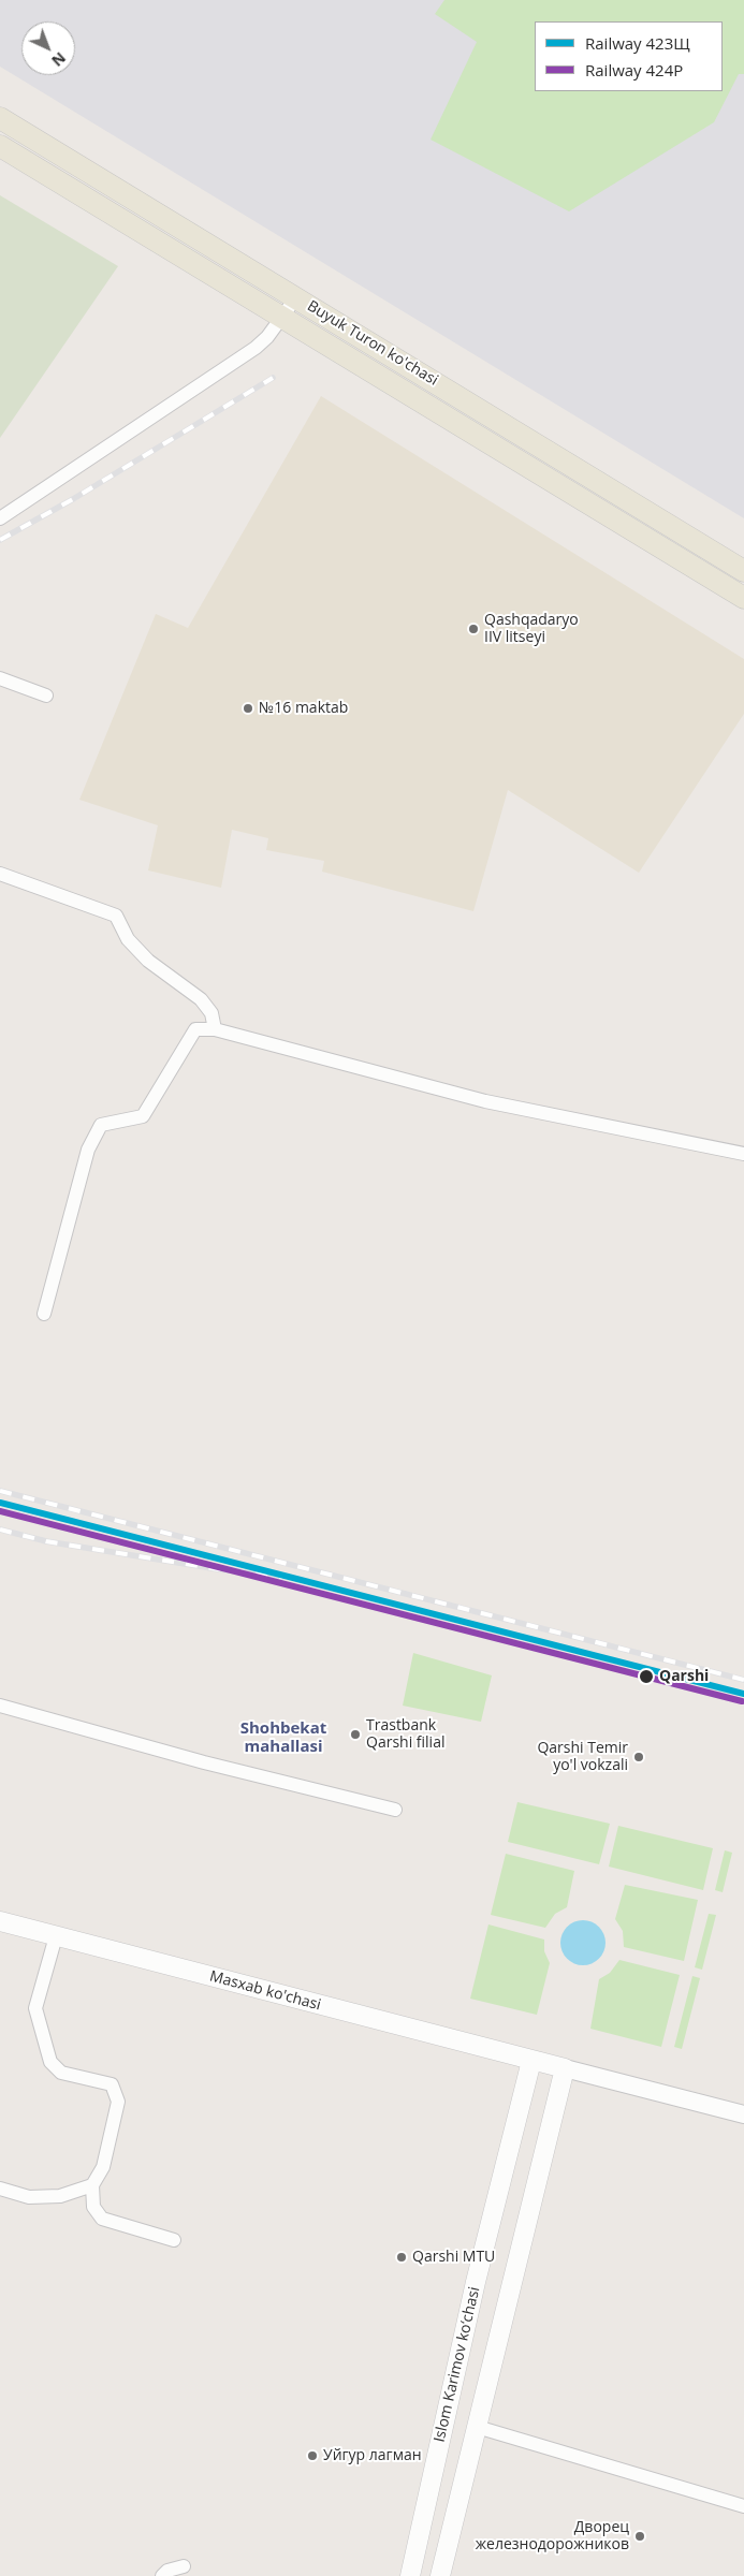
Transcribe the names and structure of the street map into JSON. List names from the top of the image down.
{
  "streets": {
    "main road": ["Buyuk Turon ko'chasi", "Masxab ko'chasi", "Islom Karimov ko‘chasi"]
  },
  "crossings": [
    ["Masxab ko'chasi", "Islom Karimov ko‘chasi"]
  ],
  "districts": ["Shohbekat mahallasi"],
  "places": [
    "Qashqadaryo IIV litseyi",
    "№16 maktab",
    "Qarshi",
    "Trastbank Qarshi filial",
    "Qarshi Temir yo'l vokzali",
    "Qarshi MTU",
    "Уйгур лагман",
    "Дворец железнодорожников"
  ],
  "lines": ["rail line 423Щ", "rail line 424Р"],
  "legend": ["Railway 423Щ", "Railway 424Р"],
  "north": "bottom right"
}
